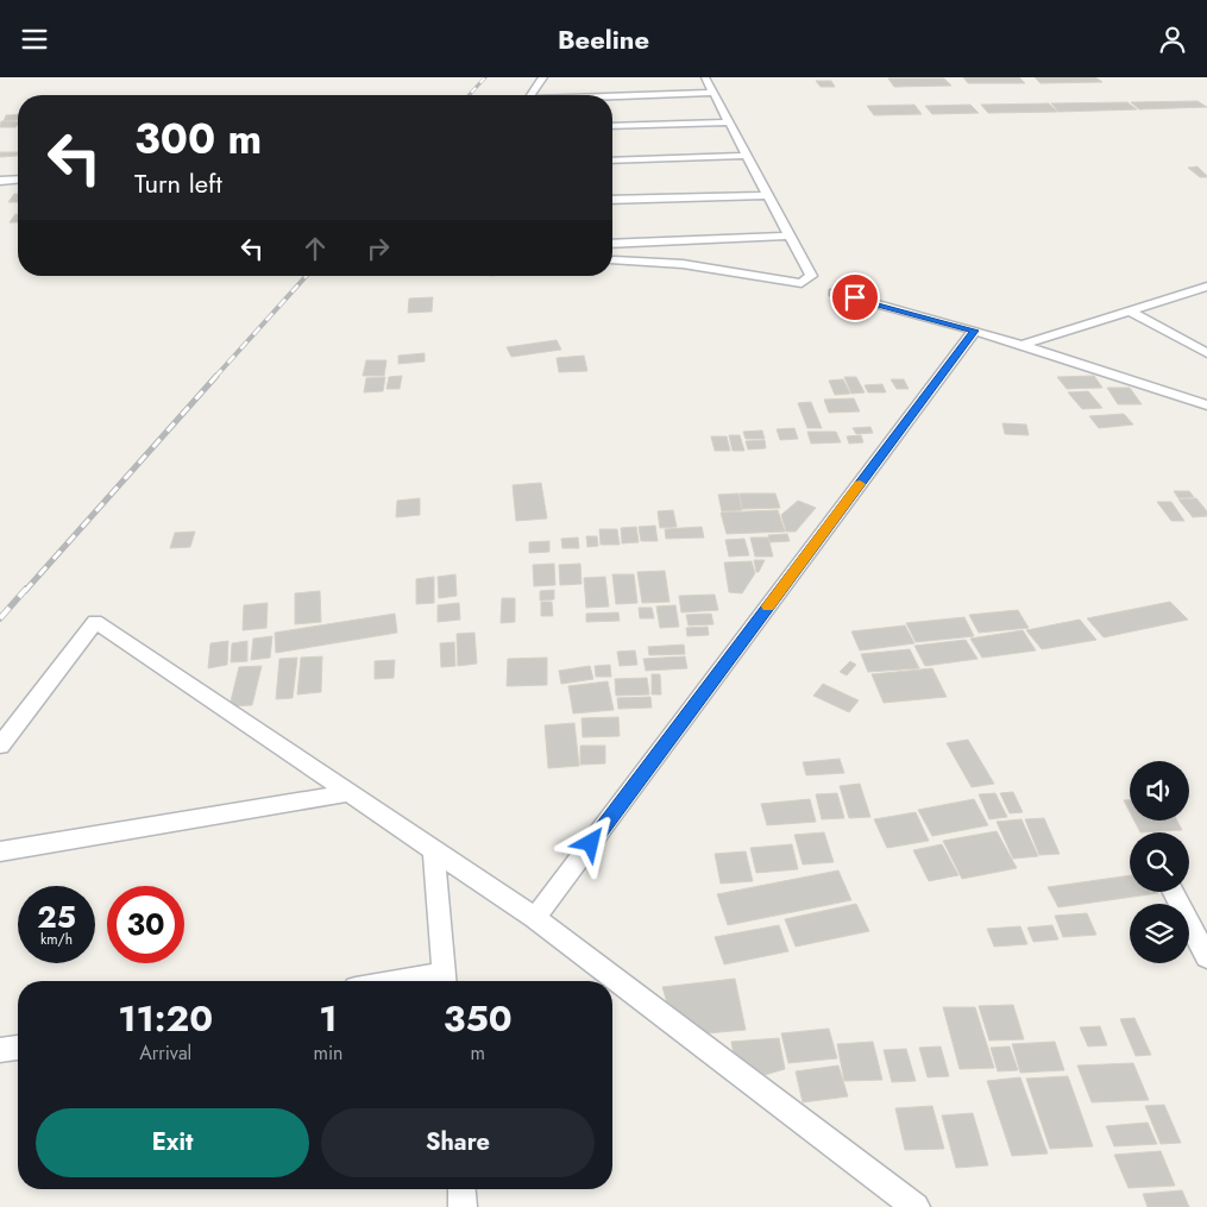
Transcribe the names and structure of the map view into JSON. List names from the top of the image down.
{
  "page": {
    "header": "Beeline",
    "turn": ["300 m", "Turn left"],
    "speed": "25 km/h",
    "limit": "30",
    "eta": [
      "11:20",
      "Arrival",
      "1",
      "min",
      "350",
      "m"
    ],
    "buttons": ["Exit", "Share"]
  }
}
